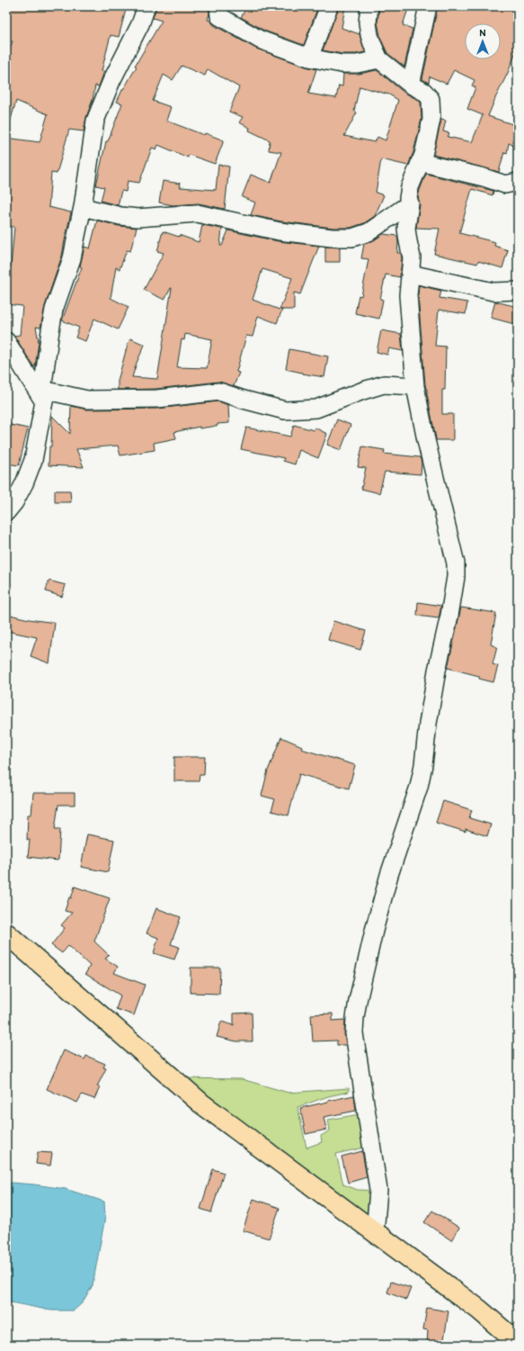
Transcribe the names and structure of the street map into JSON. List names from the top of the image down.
{
  "north": "top"
}
